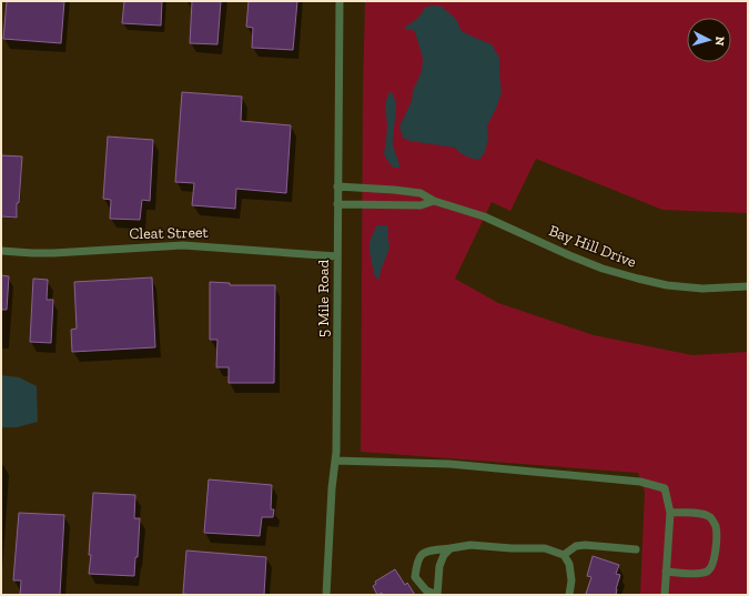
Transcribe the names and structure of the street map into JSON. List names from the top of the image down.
{
  "streets": {
    "street": ["Cleat Street", "Bay Hill Drive", "5 Mile Road"]
  },
  "crossings": [
    ["Cleat Street", "5 Mile Road"],
    ["Bay Hill Drive", "5 Mile Road"]
  ],
  "north": "right"
}
